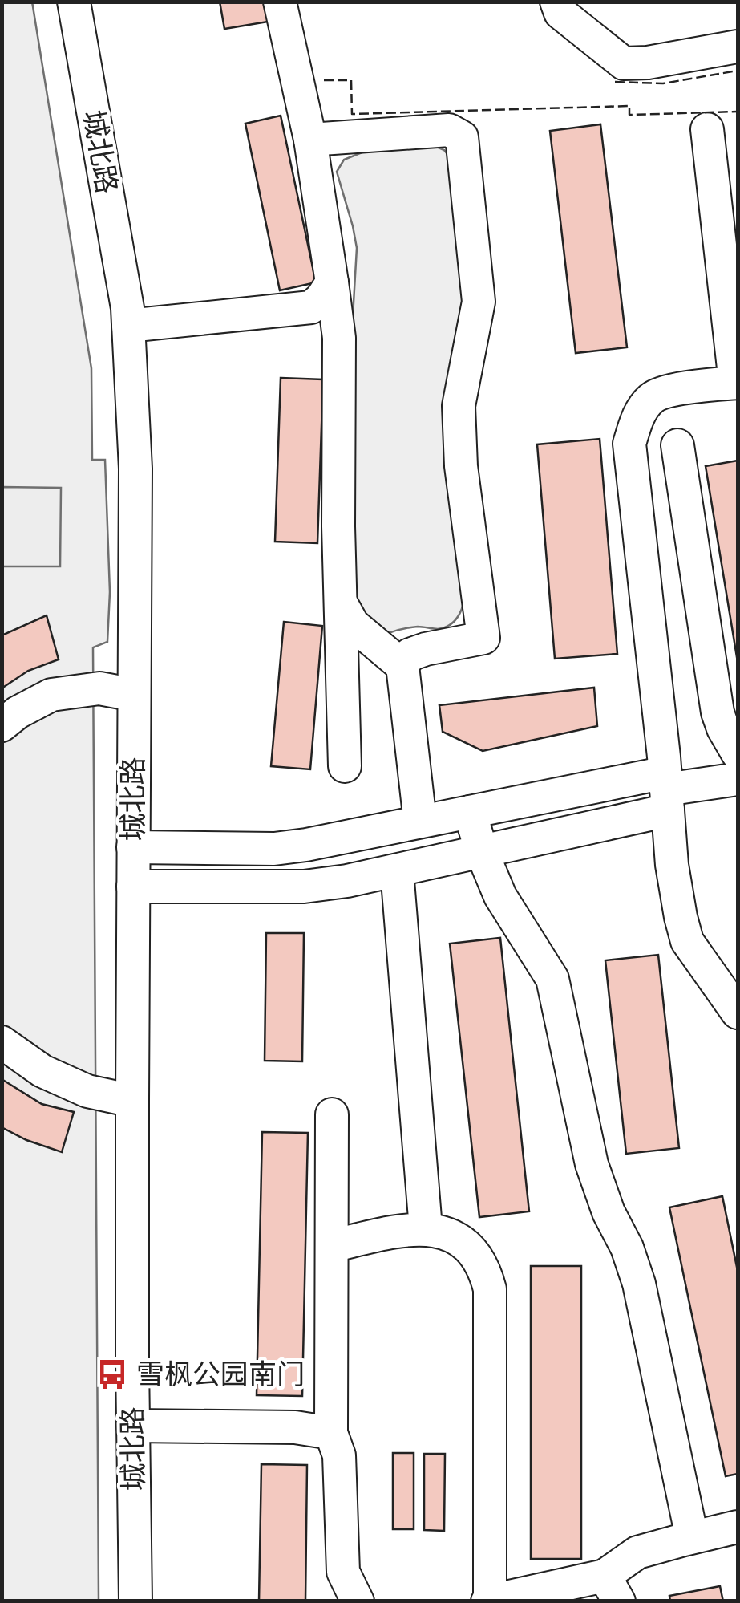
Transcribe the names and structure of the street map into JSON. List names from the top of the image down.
{
  "streets": {
    "street": ["城北路"]
  },
  "places": {
    "bus stop": ["雪枫公园南门"]
  }
}
